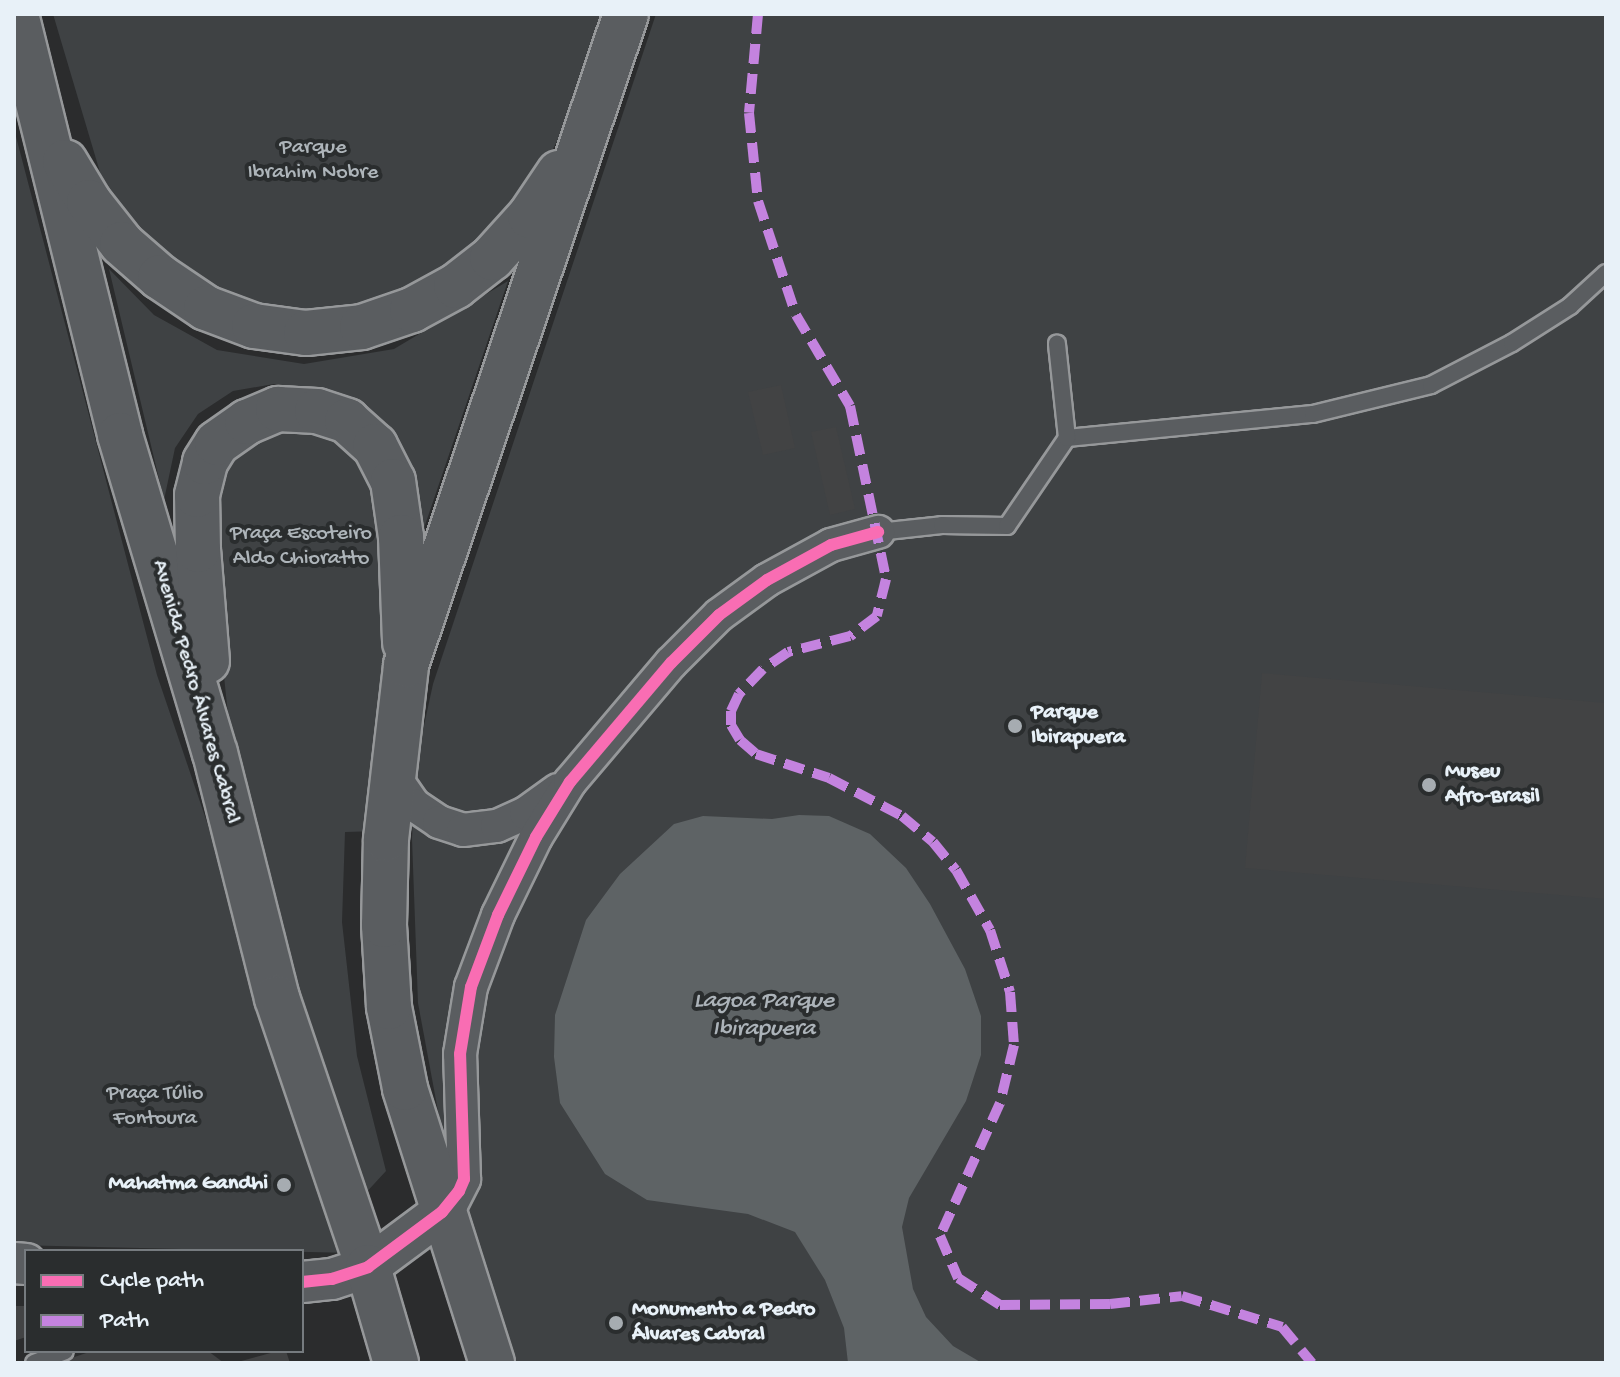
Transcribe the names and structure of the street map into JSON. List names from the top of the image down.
{
  "streets": {
    "main road": ["Avenida Pedro Álvares Cabral"]
  },
  "water": ["Lagoa Parque Ibirapuera"],
  "parks": ["Parque Ibrahim Nobre", "Praça Escoteiro Aldo Chioratto", "Praça Túlio Fontoura"],
  "places": [
    "Parque Ibirapuera",
    "Museu Afro-Brasil",
    "Mahatma Gandhi",
    "Monumento a Pedro Álvares Cabral"
  ],
  "legend": ["Cycle path", "Path"]
}
